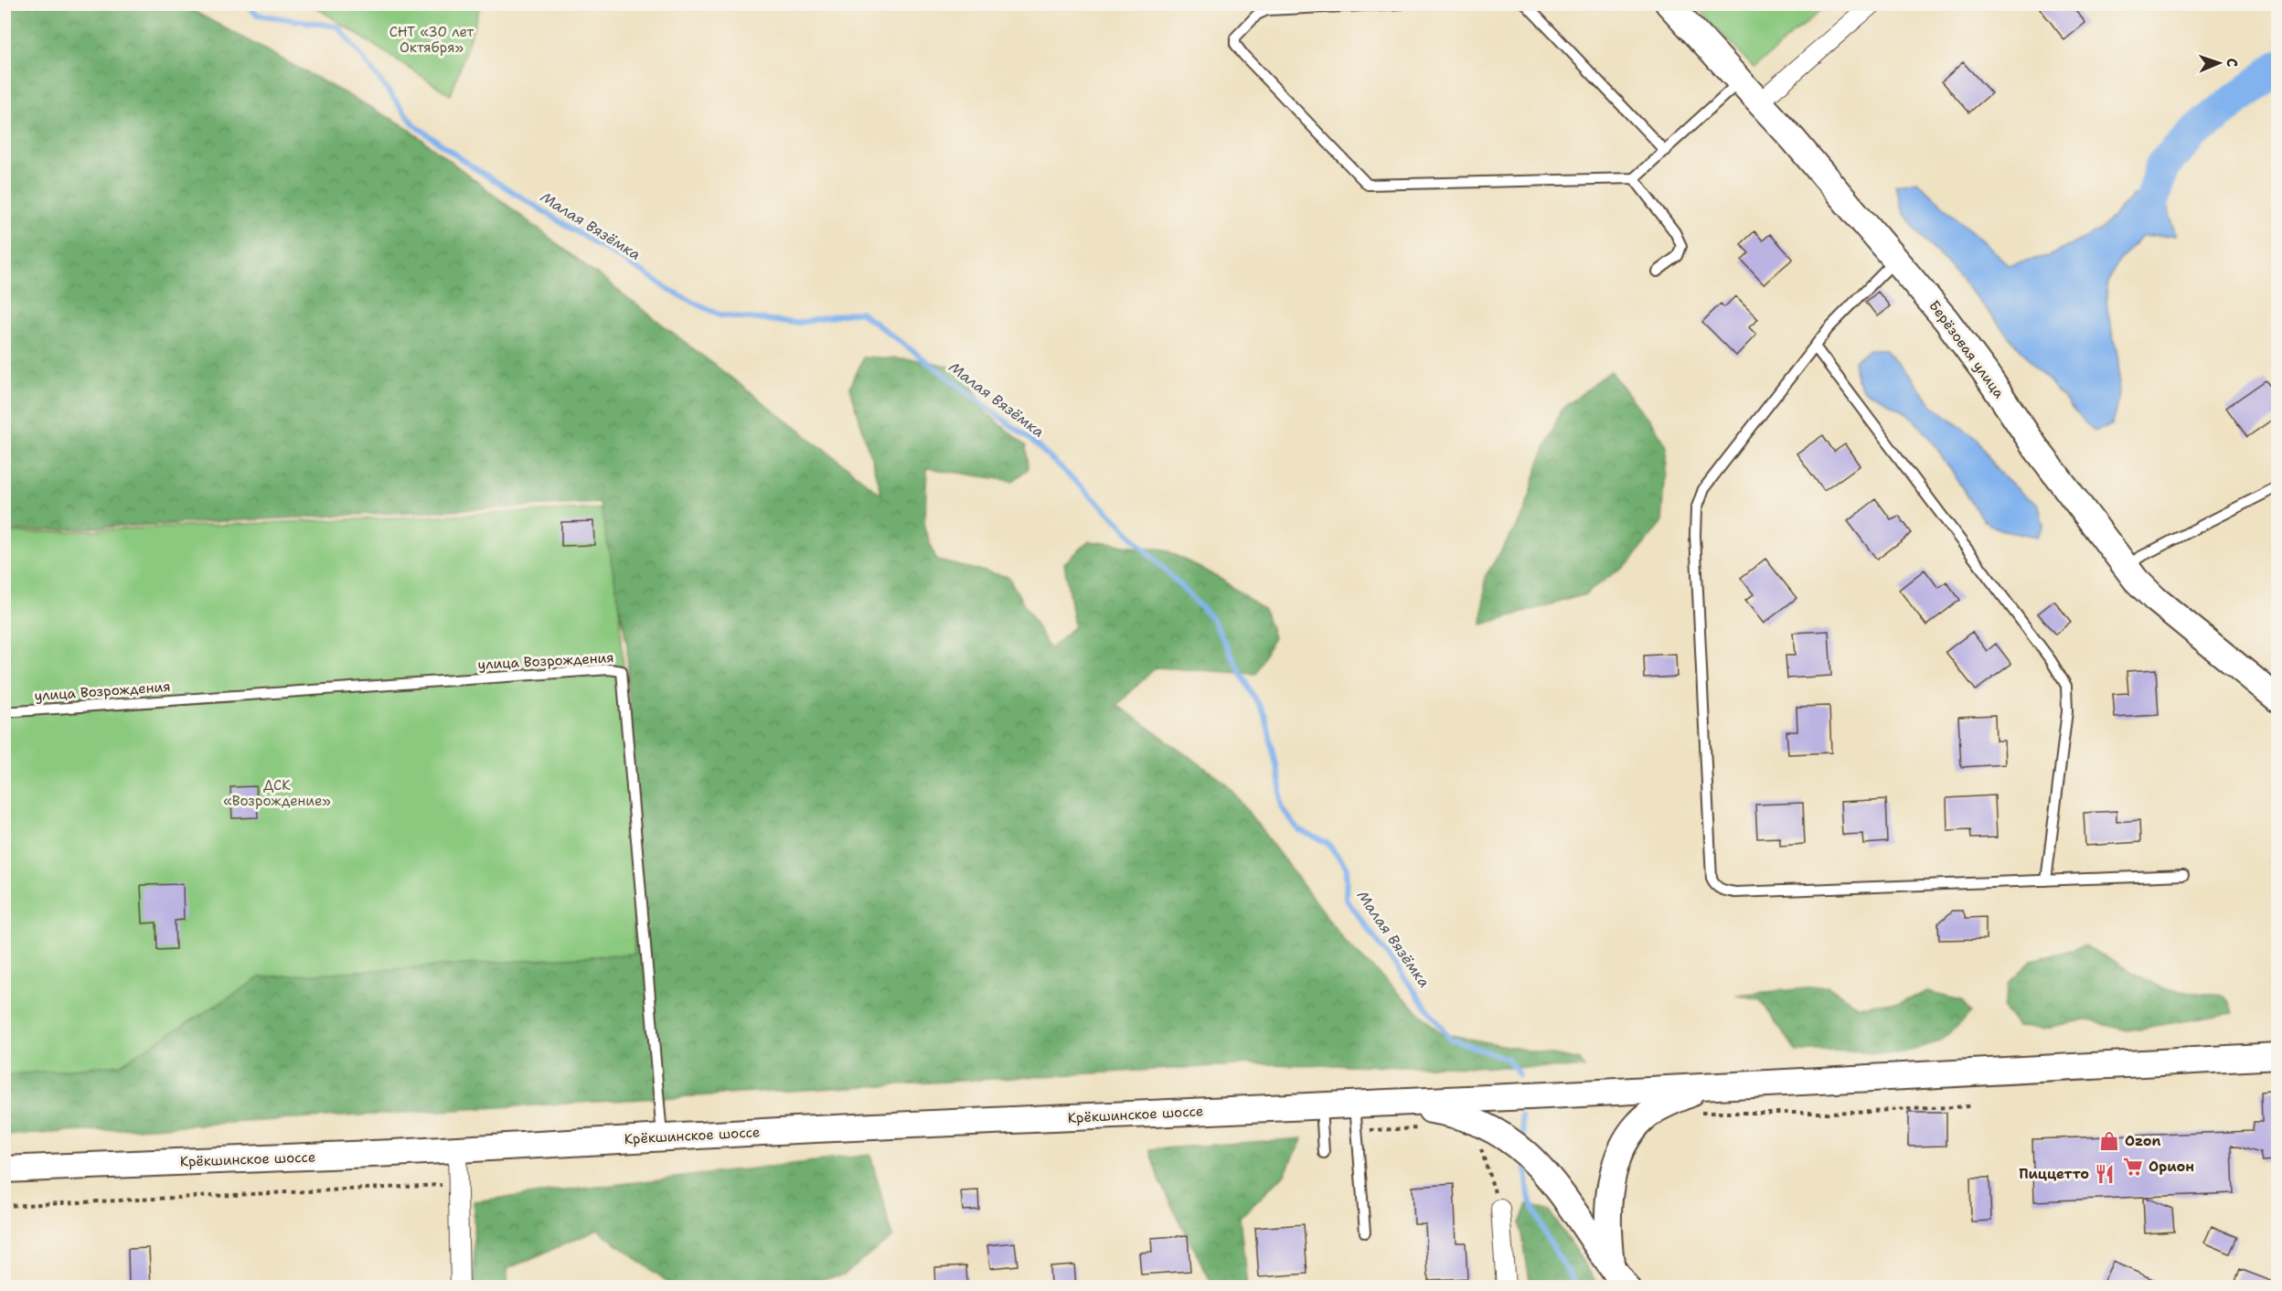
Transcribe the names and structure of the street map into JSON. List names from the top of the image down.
{
  "streets": {
    "street": ["Берёзовая улица", "Крёкшинское шоссе"],
    "lane": ["улица Возрождения"]
  },
  "crossings": [
    ["улица Возрождения", "Крёкшинское шоссе"]
  ],
  "water": ["Малая Вязёмка"],
  "parks": ["СНТ «30 лет Октября»", "ДСК «Возрождение»"],
  "places": {
    "shop": ["Ozon"],
    "supermarket": ["Орион"],
    "restaurant": ["Пиццетто"]
  },
  "north": "right"
}
